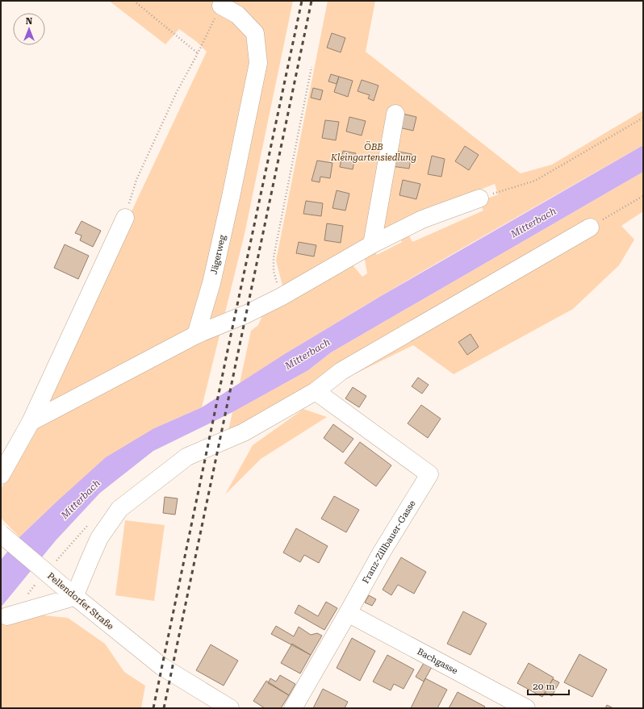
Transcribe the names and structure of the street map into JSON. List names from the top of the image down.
{
  "streets": {
    "street": [
      "Jägerweg",
      "Franz-Zillbauer-Gasse",
      "Pellendorfer Straße",
      "Bachgasse"
    ]
  },
  "crossings": [
    ["Franz-Zillbauer-Gasse", "Bachgasse"]
  ],
  "water": ["Mitterbach"],
  "parks": ["ÖBB Kleingartensiedlung"],
  "scale_bar": "20 m",
  "north": "top"
}
